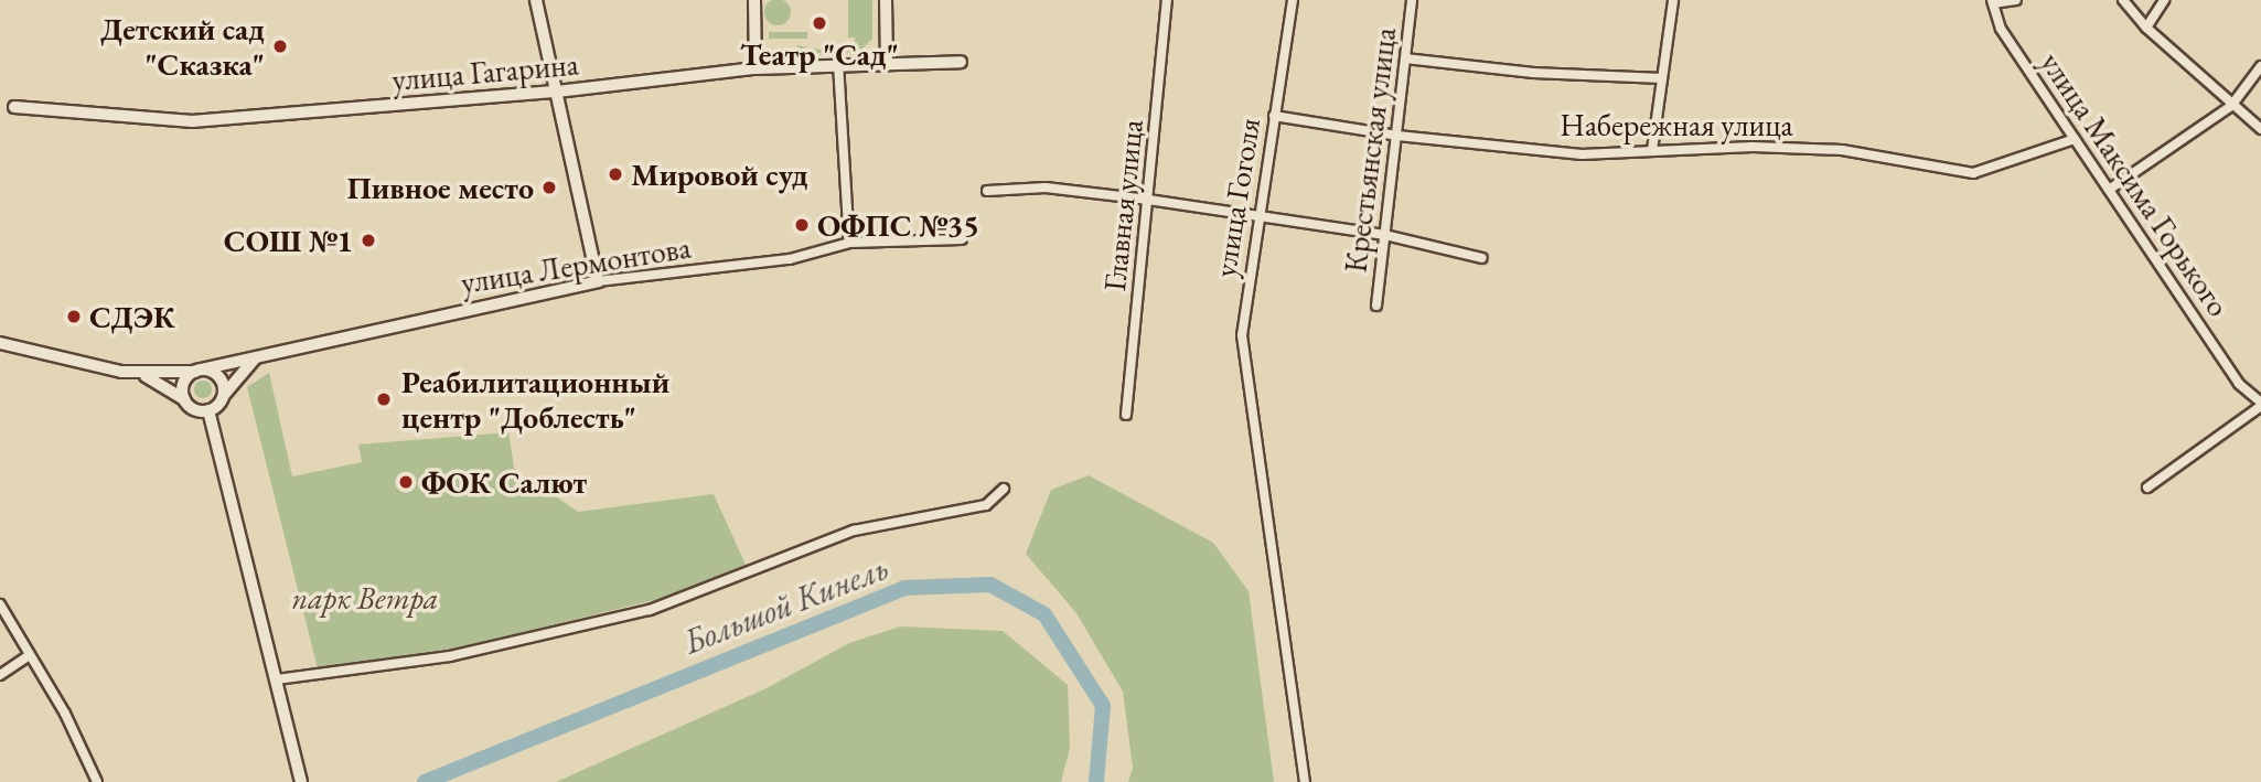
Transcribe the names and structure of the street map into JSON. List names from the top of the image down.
{
  "streets": {
    "main road": ["улица Лермонтова"],
    "street": [
      "улица Гагарина",
      "Набережная улица",
      "Крестьянская улица",
      "улица Максима Горького",
      "улица Гоголя",
      "Главная улица"
    ]
  },
  "crossings": [
    ["Набережная улица", "Крестьянская улица"],
    ["Набережная улица", "улица Максима Горького"],
    ["Набережная улица", "улица Гоголя"]
  ],
  "water": ["Большой Кинель"],
  "parks": ["парк Ветра"],
  "places": [
    "Театр \"Сад\"",
    "Детский сад \"Сказка\"",
    "Мировой суд",
    "Пивное место",
    "ОФПС №35",
    "СОШ №1",
    "СДЭК",
    "Реабилитационный центр \"Доблесть\"",
    "ФОК Салют"
  ]
}
